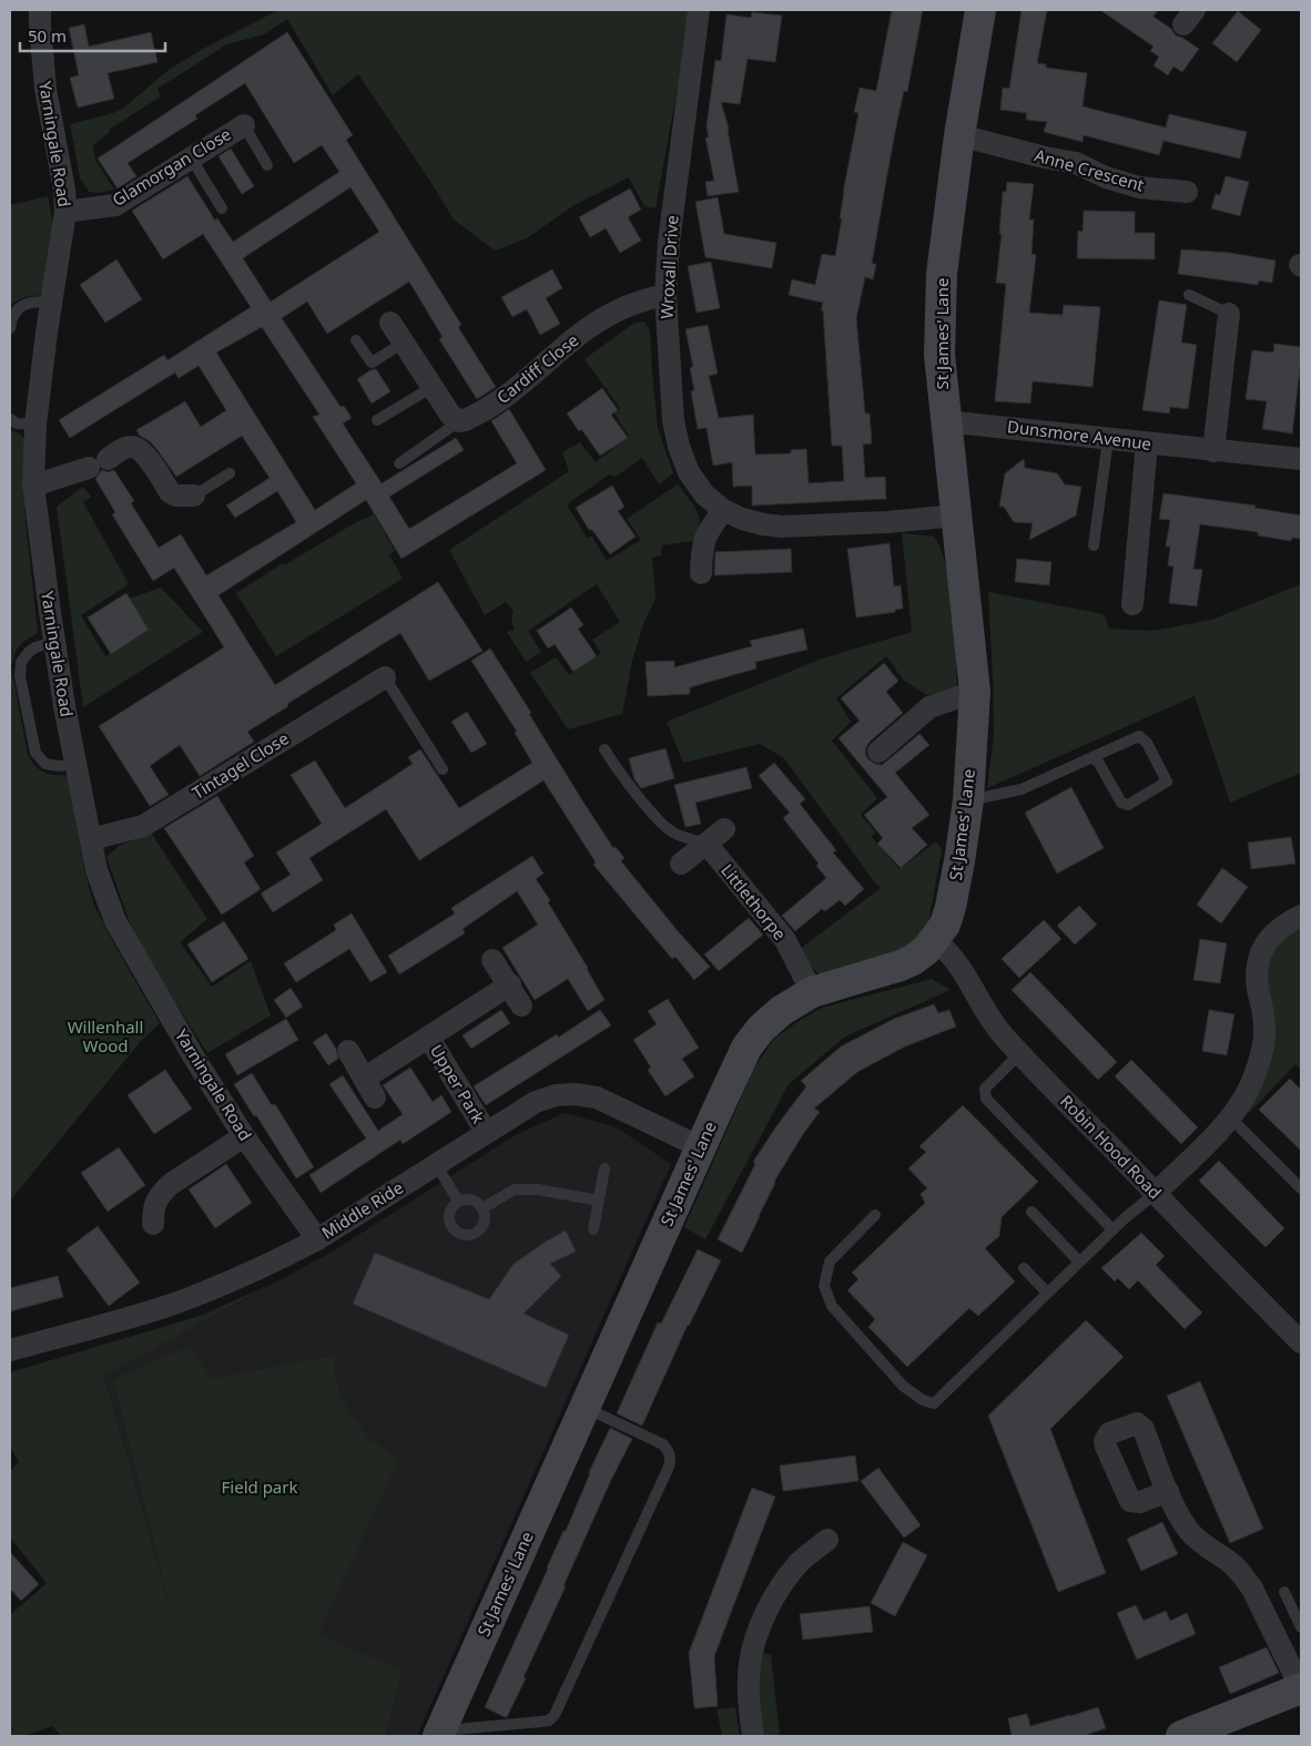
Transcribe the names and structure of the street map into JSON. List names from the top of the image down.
{
  "streets": {
    "street": [
      "Yarningale Road",
      "Glamorgan Close",
      "Anne Crescent",
      "Wroxall Drive",
      "St James' Lane",
      "Cardiff Close",
      "Dunsmore Avenue",
      "Tintagel Close",
      "Littlethorpe",
      "Upper Park",
      "Robin Hood Road",
      "Middle Ride"
    ]
  },
  "crossings": [
    ["Yarningale Road", "Glamorgan Close"],
    ["Yarningale Road", "Tintagel Close"],
    ["Yarningale Road", "Middle Ride"],
    ["Anne Crescent", "St James' Lane"],
    ["Wroxall Drive", "St James' Lane"],
    ["Wroxall Drive", "Cardiff Close"],
    ["St James' Lane", "Dunsmore Avenue"],
    ["St James' Lane", "Littlethorpe"],
    ["St James' Lane", "Robin Hood Road"],
    ["St James' Lane", "Middle Ride"],
    ["Upper Park", "Middle Ride"]
  ],
  "parks": ["Willenhall Wood", "Field park"],
  "scale_bar": "50 m"
}
